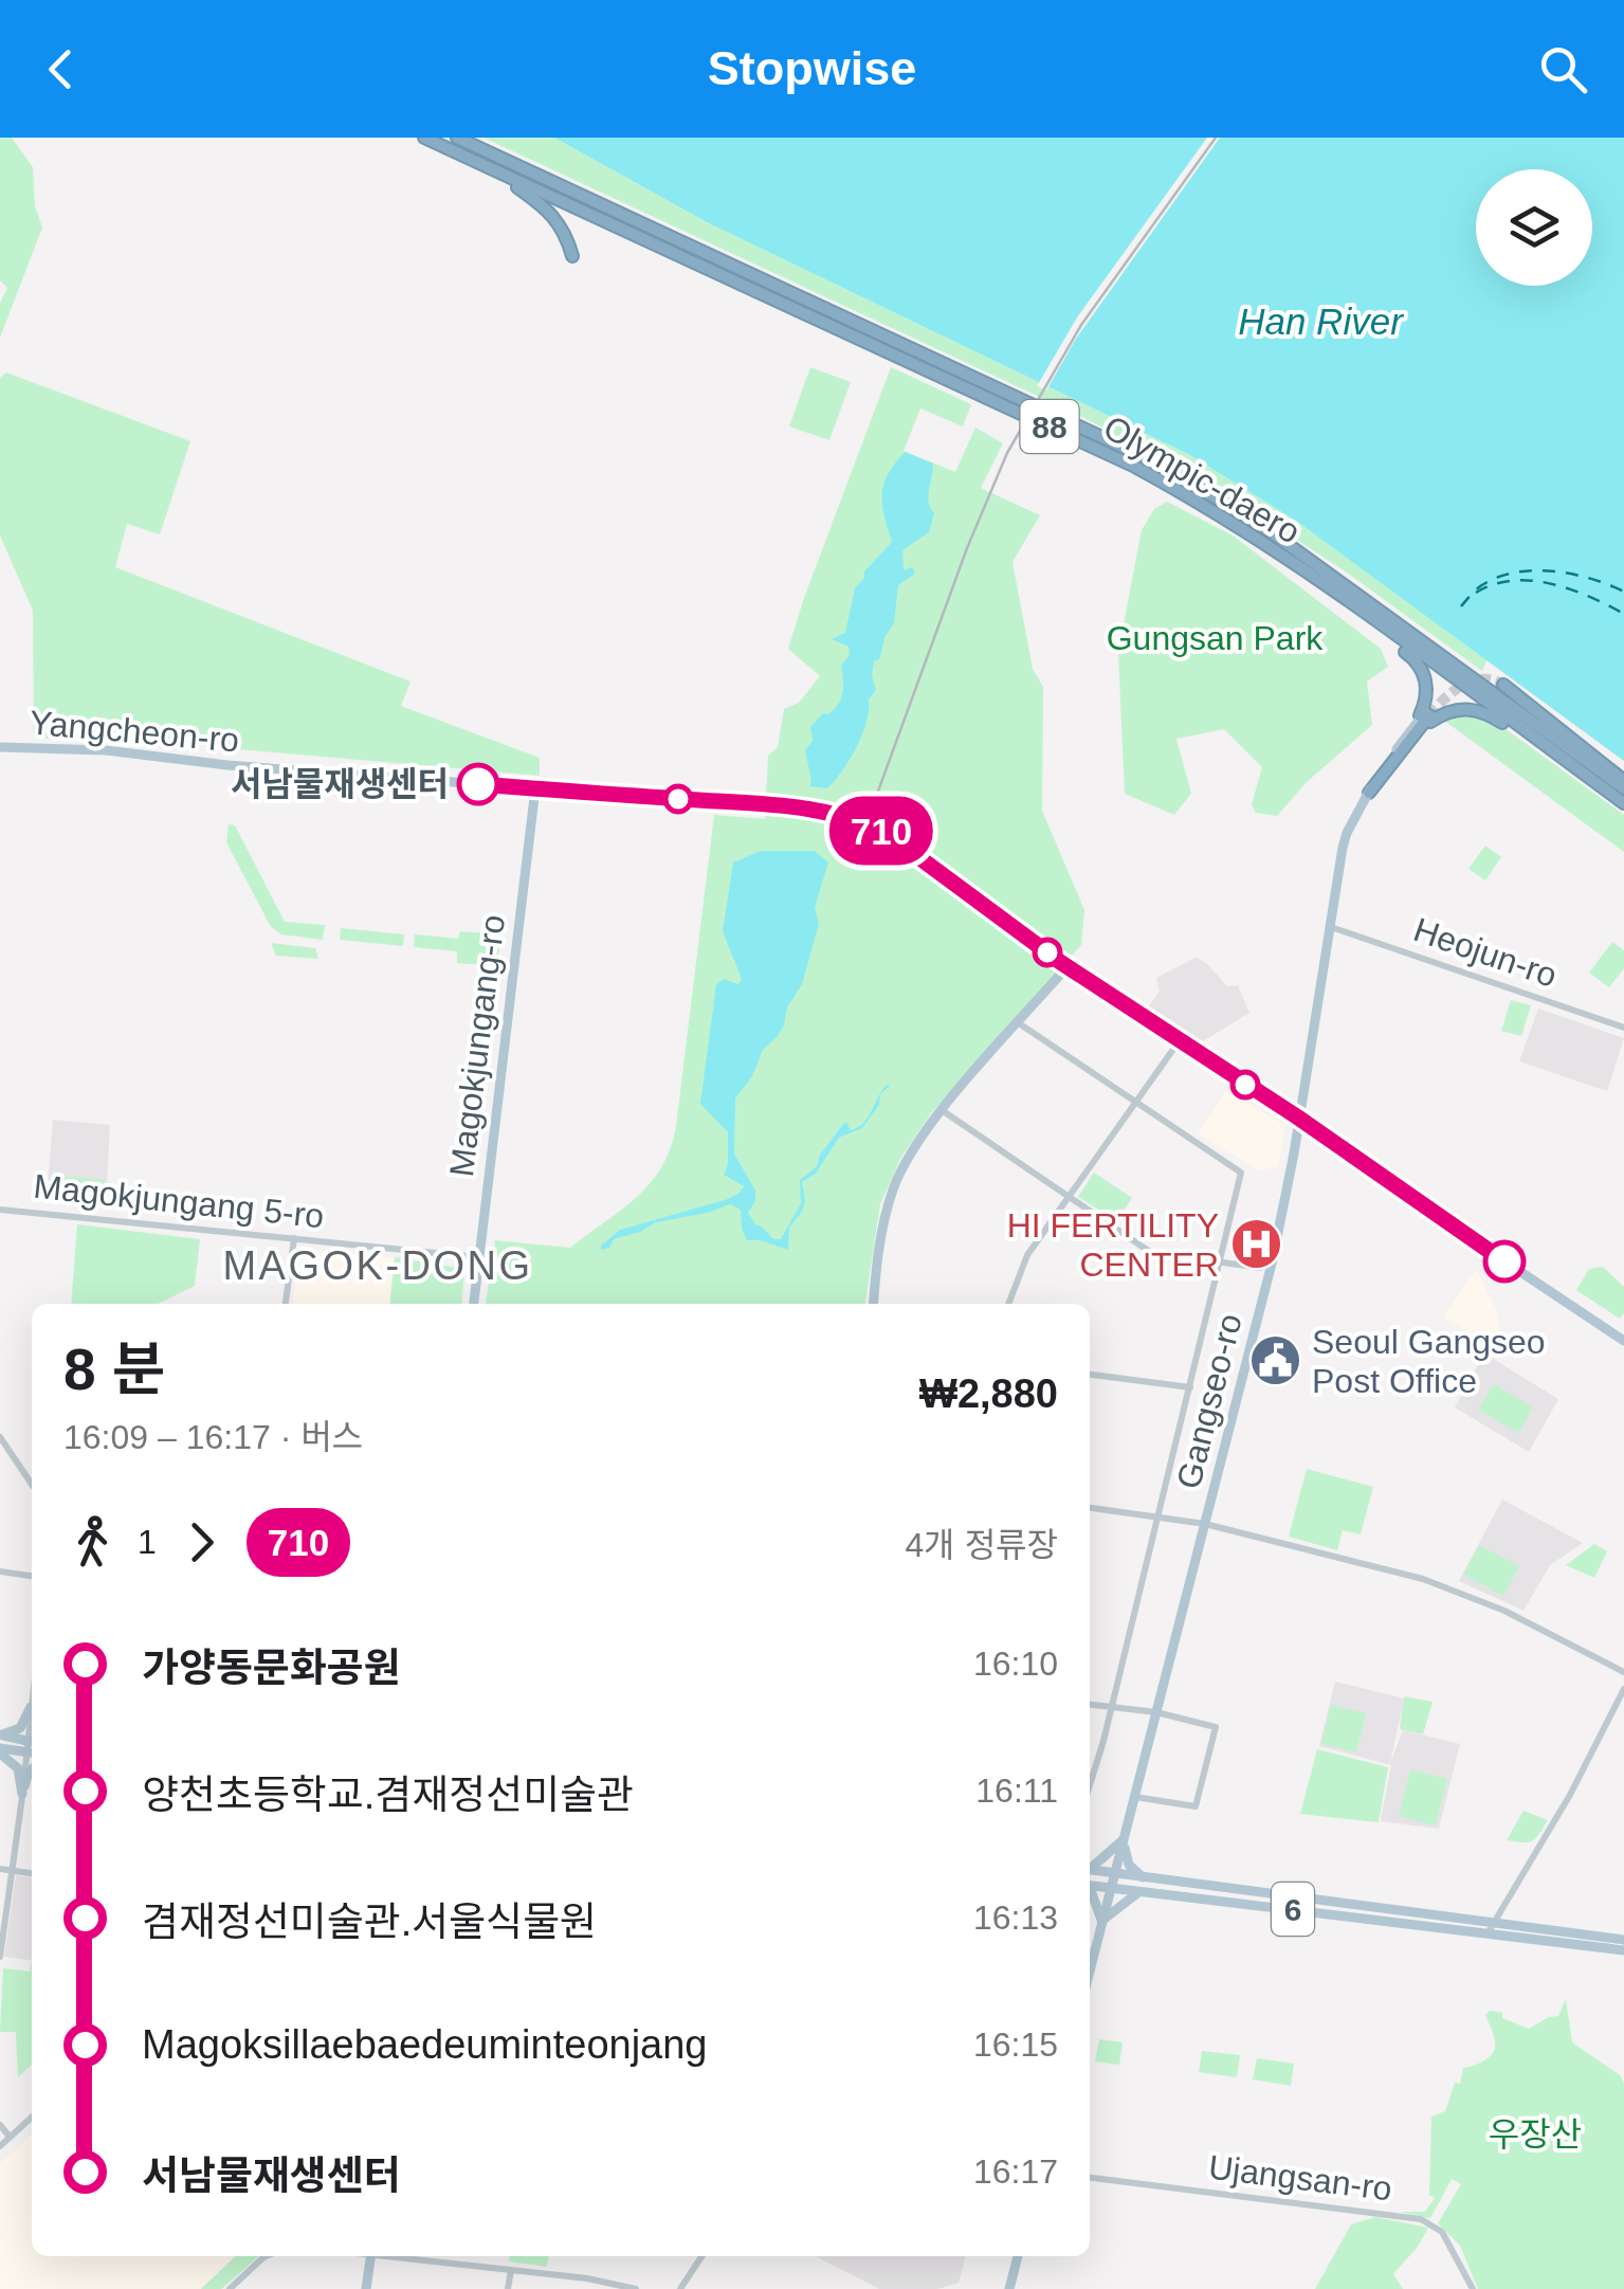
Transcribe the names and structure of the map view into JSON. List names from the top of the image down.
{
  "streets": {
    "highway": ["88", "Olympic-daero"],
    "main road": [
      "Yangcheon-ro",
      "Magokjungang-ro",
      "Gangseo-ro",
      "6"
    ],
    "street": ["Heojun-ro", "Magokjungang 5-ro", "Ujangsan-ro"]
  },
  "crossings": [
    ["Yangcheon-ro", "Magokjungang-ro"],
    ["Yangcheon-ro", "Gangseo-ro"],
    ["Heojun-ro", "Gangseo-ro"],
    ["Magokjungang-ro", "Magokjungang 5-ro"],
    ["Gangseo-ro", "6"]
  ],
  "districts": ["MAGOK-DONG"],
  "water": ["Han River"],
  "parks": ["Gungsan Park", "우장산"],
  "places": {
    "other": ["서남물재생센터"],
    "hospital": ["HI FERTILITY CENTER"],
    "public building": ["Seoul Gangseo Post Office"]
  },
  "lines": ["bus line 710"],
  "page": {
    "header": "Stopwise",
    "on_map": "710",
    "heading": ["8 분", "16:09 – 16:17 · 버스", "₩2,880"],
    "legs": ["1", "710", "4개 정류장"],
    "list": [
      {
        "name": "가양동문화공원",
        "value": "16:10"
      },
      {
        "name": "양천초등학교.겸재정선미술관",
        "value": "16:11"
      },
      {
        "name": "겸재정선미술관.서울식물원",
        "value": "16:13"
      },
      {
        "name": "Magoksillaebaedeuminteonjang",
        "value": "16:15"
      },
      {
        "name": "서남물재생센터",
        "value": "16:17"
      }
    ]
  }
}
